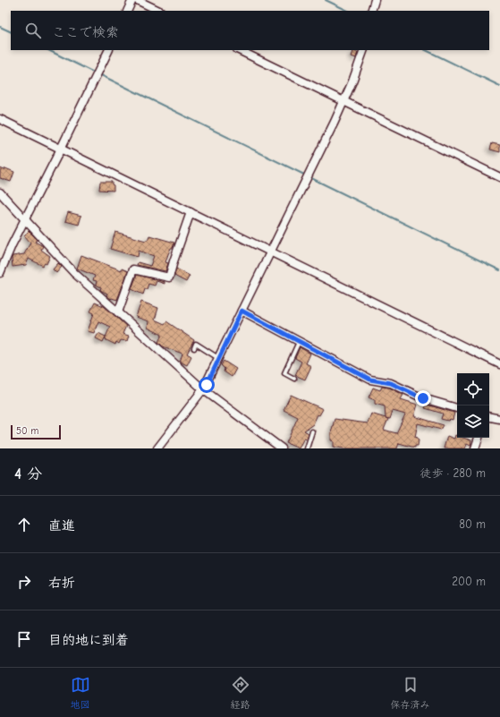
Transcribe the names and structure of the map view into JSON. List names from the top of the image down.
{
  "scale_bar": "50 m",
  "page": {
    "search": "ここで検索",
    "scale": "50 m",
    "heading": ["4 分", "徒歩 · 280 m"],
    "list": [
      ["直進", "80 m"],
      ["右折", "200 m"],
      "目的地に到着"
    ],
    "nav": ["地図", "経路", "保存済み"]
  }
}
